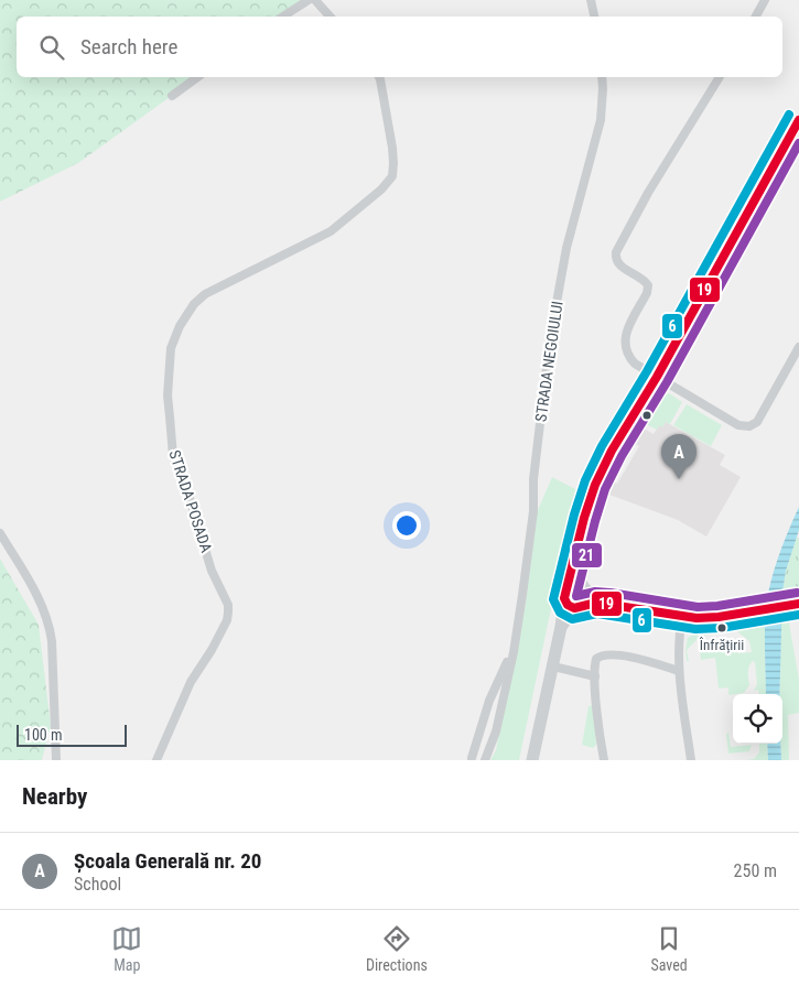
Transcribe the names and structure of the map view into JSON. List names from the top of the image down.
{
  "streets": {
    "street": ["STRADA NEGOIULUI", "STRADA POSADA"]
  },
  "places": ["Înfrățirii"],
  "lines": ["transit line 6", "transit line 19", "transit line 21"],
  "scale_bar": "100 m",
  "page": {
    "search": "Search here",
    "pins": "A",
    "scale": "100 m",
    "heading": "Nearby",
    "list": [
      {
        "mark": "A",
        "name": "Școala Generală nr. 20",
        "note": "School",
        "value": "250 m"
      }
    ],
    "nav": ["Map", "Directions", "Saved"]
  }
}
